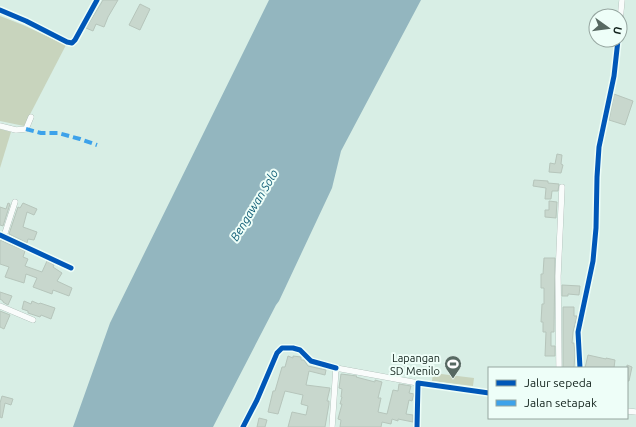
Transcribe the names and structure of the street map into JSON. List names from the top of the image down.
{
  "water": ["Bengawan Solo"],
  "places": {
    "sports": ["Lapangan SD Menilo"]
  },
  "legend": ["Jalur sepeda", "Jalan setapak"],
  "north": "right"
}
